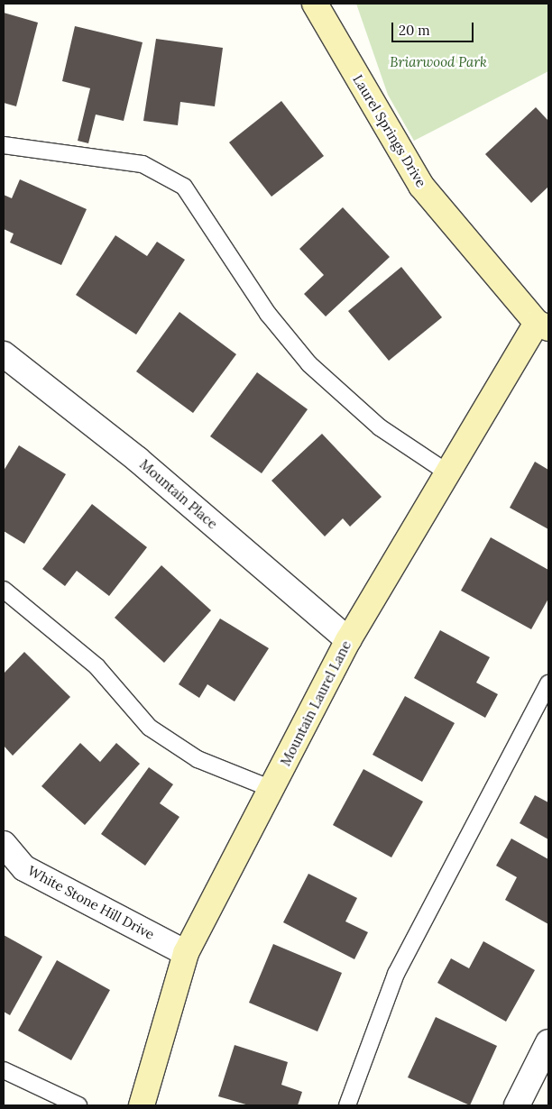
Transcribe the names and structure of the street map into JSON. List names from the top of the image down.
{
  "streets": {
    "street": [
      "Laurel Springs Drive",
      "Mountain Place",
      "Mountain Laurel Lane",
      "White Stone Hill Drive"
    ]
  },
  "crossings": [
    ["Laurel Springs Drive", "Mountain Laurel Lane"],
    ["Mountain Place", "Mountain Laurel Lane"],
    ["Mountain Laurel Lane", "White Stone Hill Drive"]
  ],
  "parks": ["Briarwood Park"],
  "scale_bar": "20 m"
}
